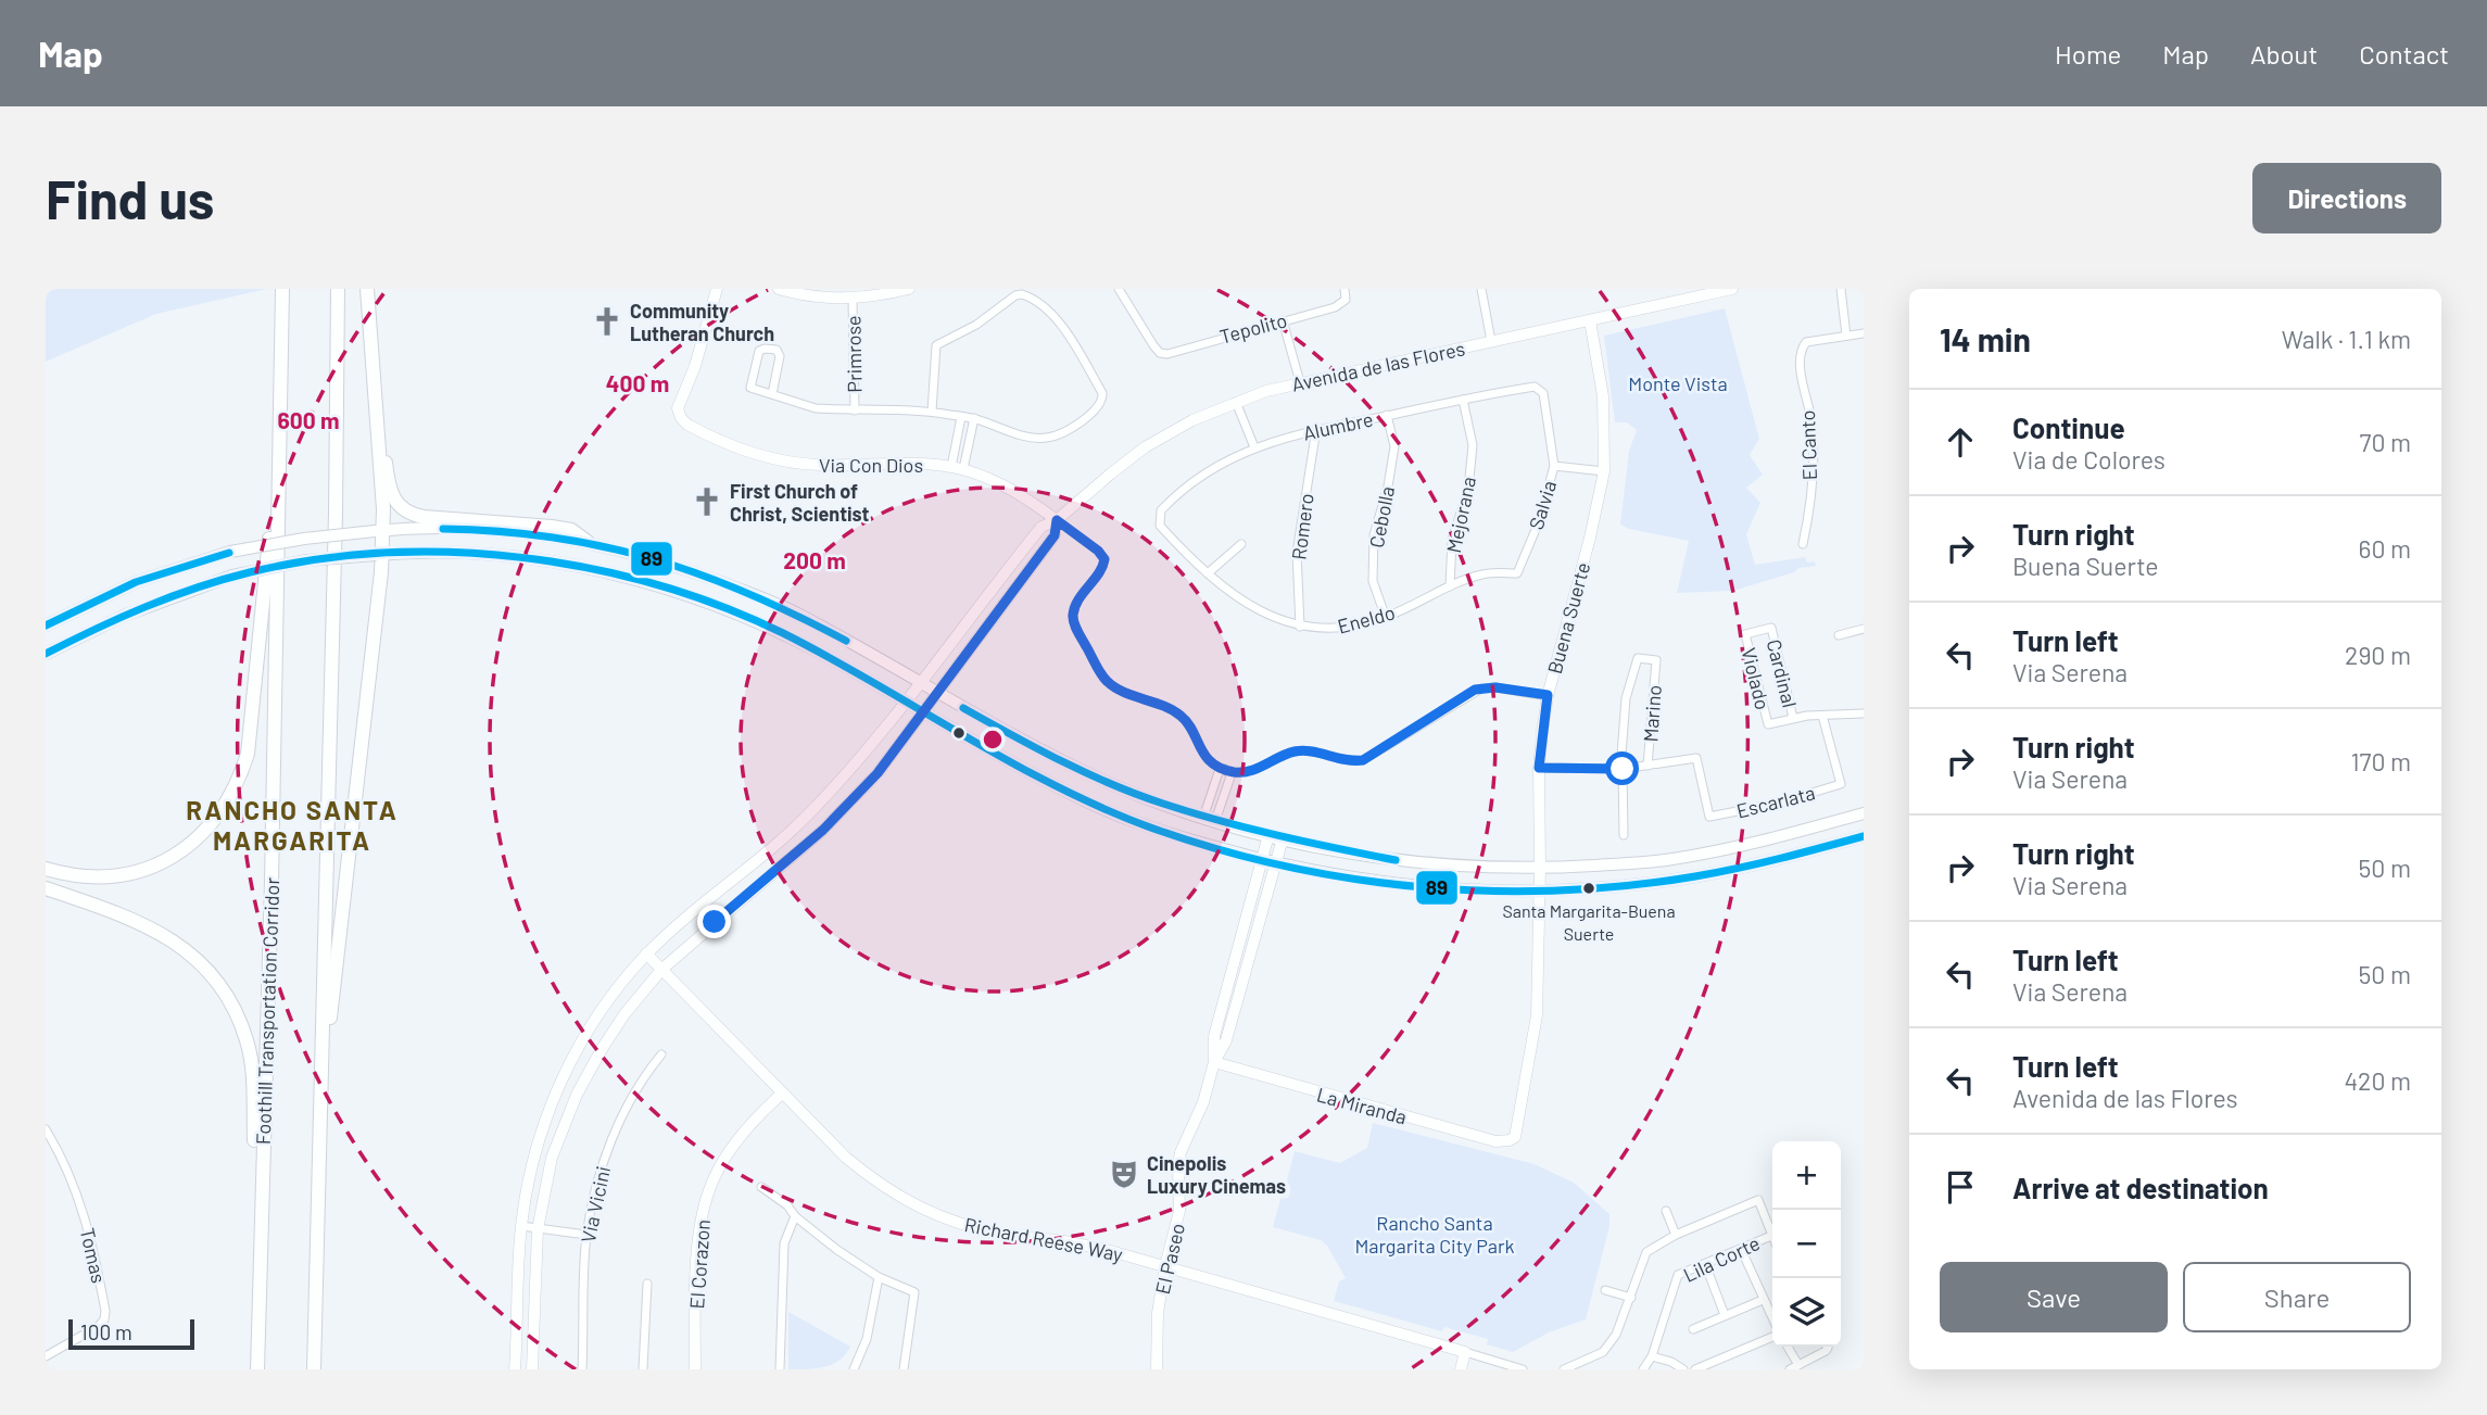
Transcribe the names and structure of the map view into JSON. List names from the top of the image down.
{
  "streets": {
    "highway": ["Foothill Transportation Corridor"],
    "street": [
      "Tepolito",
      "Primrose",
      "Avenida de las Flores",
      "Alumbre",
      "El Canto",
      "Via Con Dios",
      "Salvia",
      "Mejorana",
      "Cebolla",
      "Romero",
      "Buena Suerte",
      "Eneldo",
      "Cardinal",
      "Violado",
      "Marino",
      "Escarlata",
      "La Miranda",
      "Via Vicini",
      "Richard Reese Way",
      "Tomas",
      "El Paseo",
      "Lila Corte",
      "El Corazon"
    ]
  },
  "crossings": [
    ["Avenida de las Flores", "Via Con Dios"],
    ["Avenida de las Flores", "Buena Suerte"],
    ["Avenida de las Flores", "Richard Reese Way"],
    ["Alumbre", "Salvia"],
    ["Alumbre", "Mejorana"],
    ["Alumbre", "Cebolla"],
    ["Alumbre", "Romero"],
    ["Alumbre", "Eneldo"],
    ["Salvia", "Eneldo"],
    ["Mejorana", "Eneldo"],
    ["Cebolla", "Eneldo"],
    ["Romero", "Eneldo"],
    ["Buena Suerte", "La Miranda"],
    ["Cardinal", "Violado"],
    ["Marino", "Escarlata"],
    ["La Miranda", "El Paseo"],
    ["Richard Reese Way", "El Paseo"],
    ["Richard Reese Way", "El Corazon"]
  ],
  "districts": ["RANCHO SANTA MARGARITA"],
  "parks": ["Monte Vista", "Rancho Santa Margarita City Park"],
  "places": {
    "church": ["Community Lutheran Church", "First Church of Christ, Scientist"],
    "other": ["Santa Margarita-Buena Suerte"],
    "theatre": ["Cinepolis Luxury Cinemas"]
  },
  "lines": ["transit line 89"],
  "scale_bar": "100 m",
  "page": {
    "header": "Map",
    "nav": [
      "Home",
      "Map",
      "About",
      "Contact"
    ],
    "buttons": [
      "Directions",
      ["Save", "Share"]
    ],
    "title": "Find us",
    "heading": ["14 min", "Walk · 1.1 km"],
    "list": [
      ["Continue", "Via de Colores", "70 m"],
      ["Turn right", "Buena Suerte", "60 m"],
      ["Turn left", "Via Serena", "290 m"],
      ["Turn right", "Via Serena", "170 m"],
      ["Turn right", "Via Serena", "50 m"],
      ["Turn left", "Via Serena", "50 m"],
      ["Turn left", "Avenida de las Flores", "420 m"],
      "Arrive at destination"
    ],
    "map_buttons": ["+", "−"],
    "scale": "100 m"
  },
  "rings": ["400 m", "600 m", "200 m"]
}
